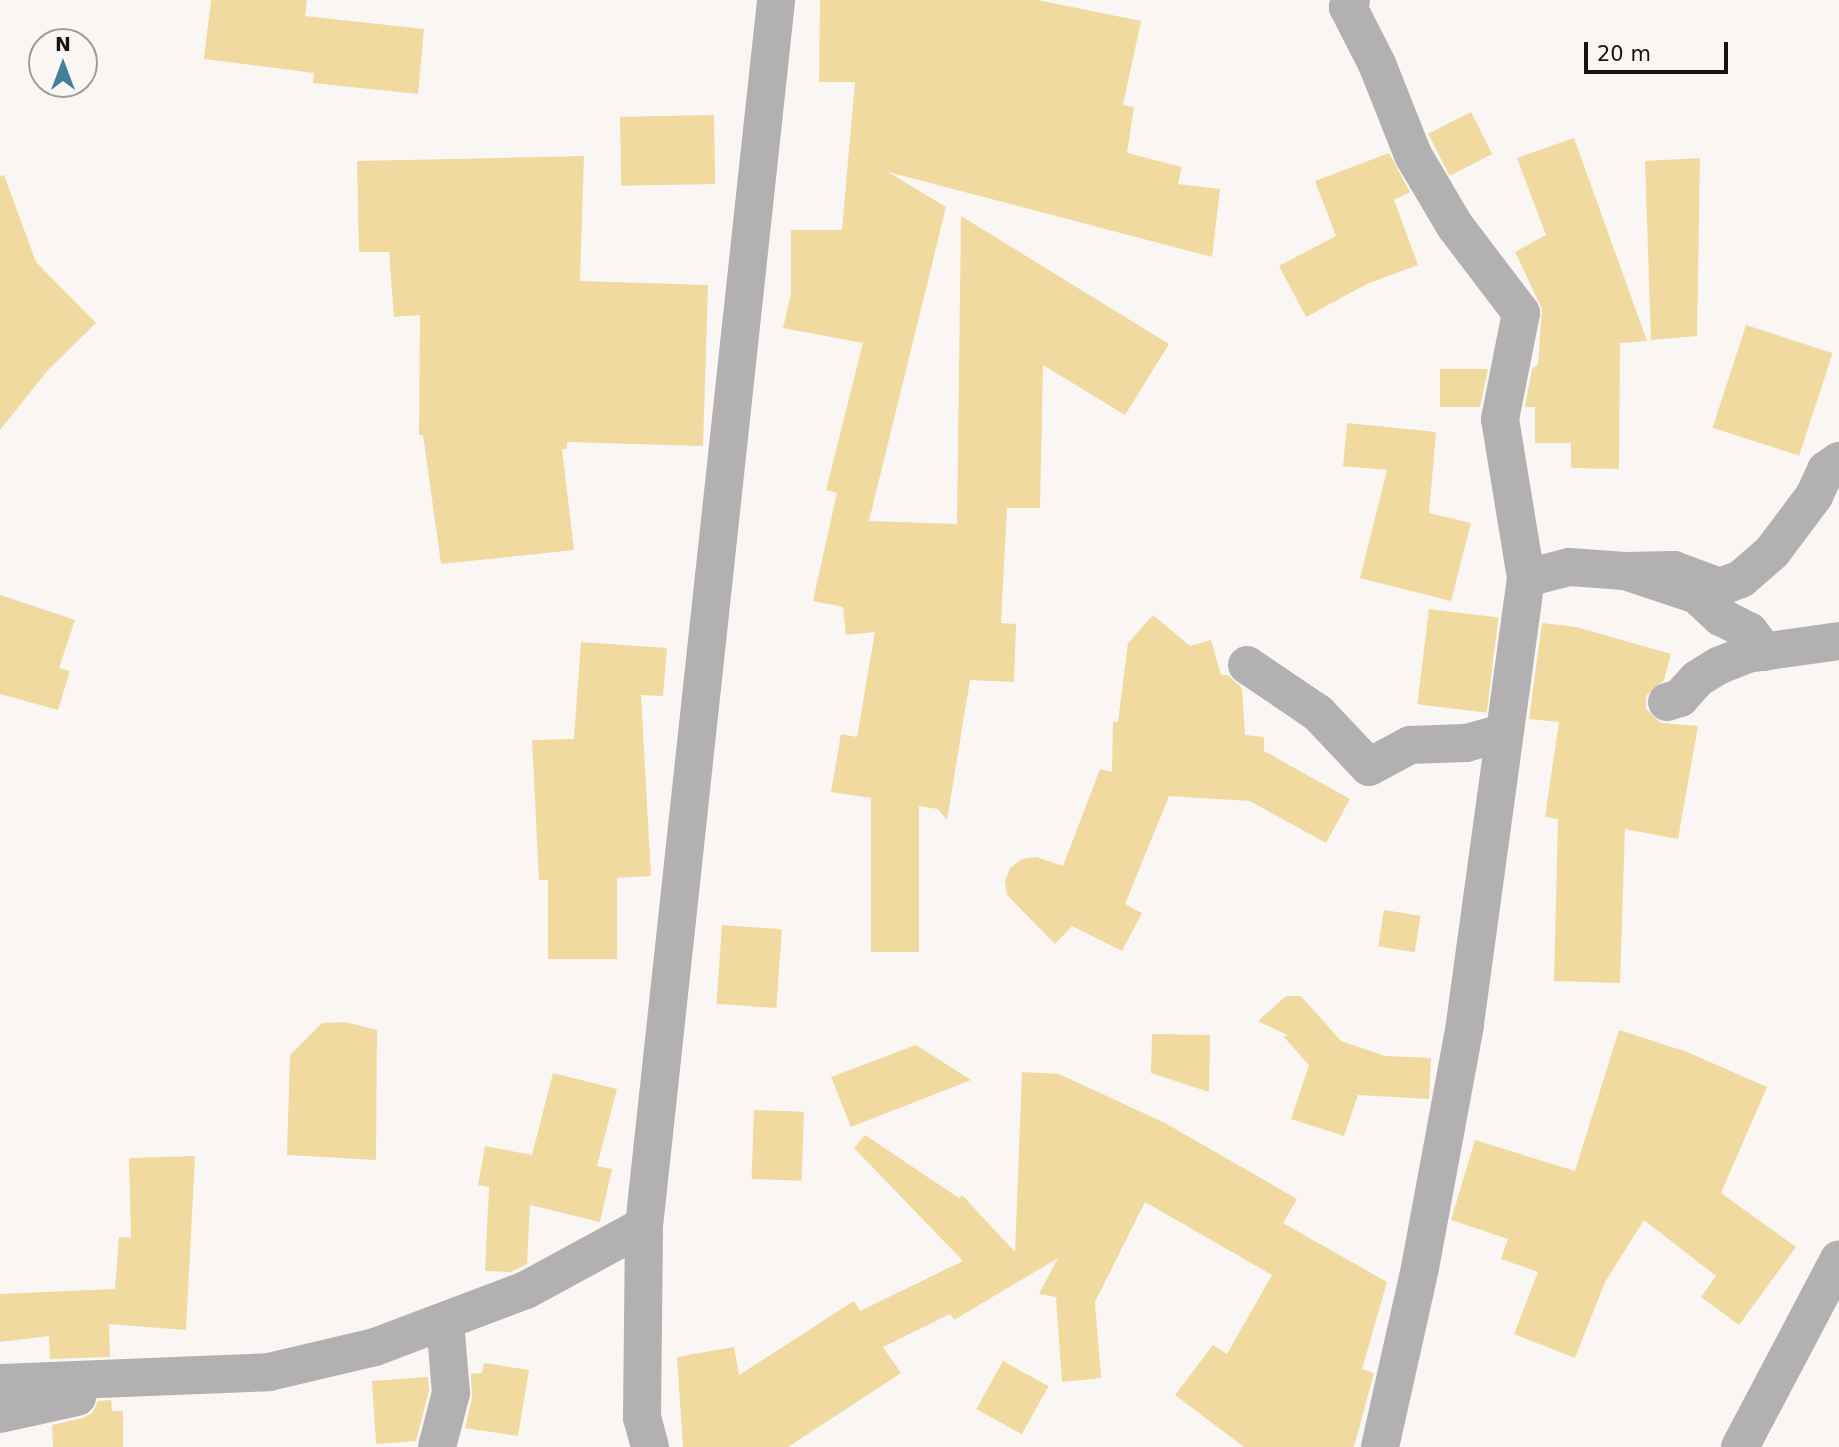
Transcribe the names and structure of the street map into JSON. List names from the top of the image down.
{
  "scale_bar": "20 m",
  "north": "top"
}
